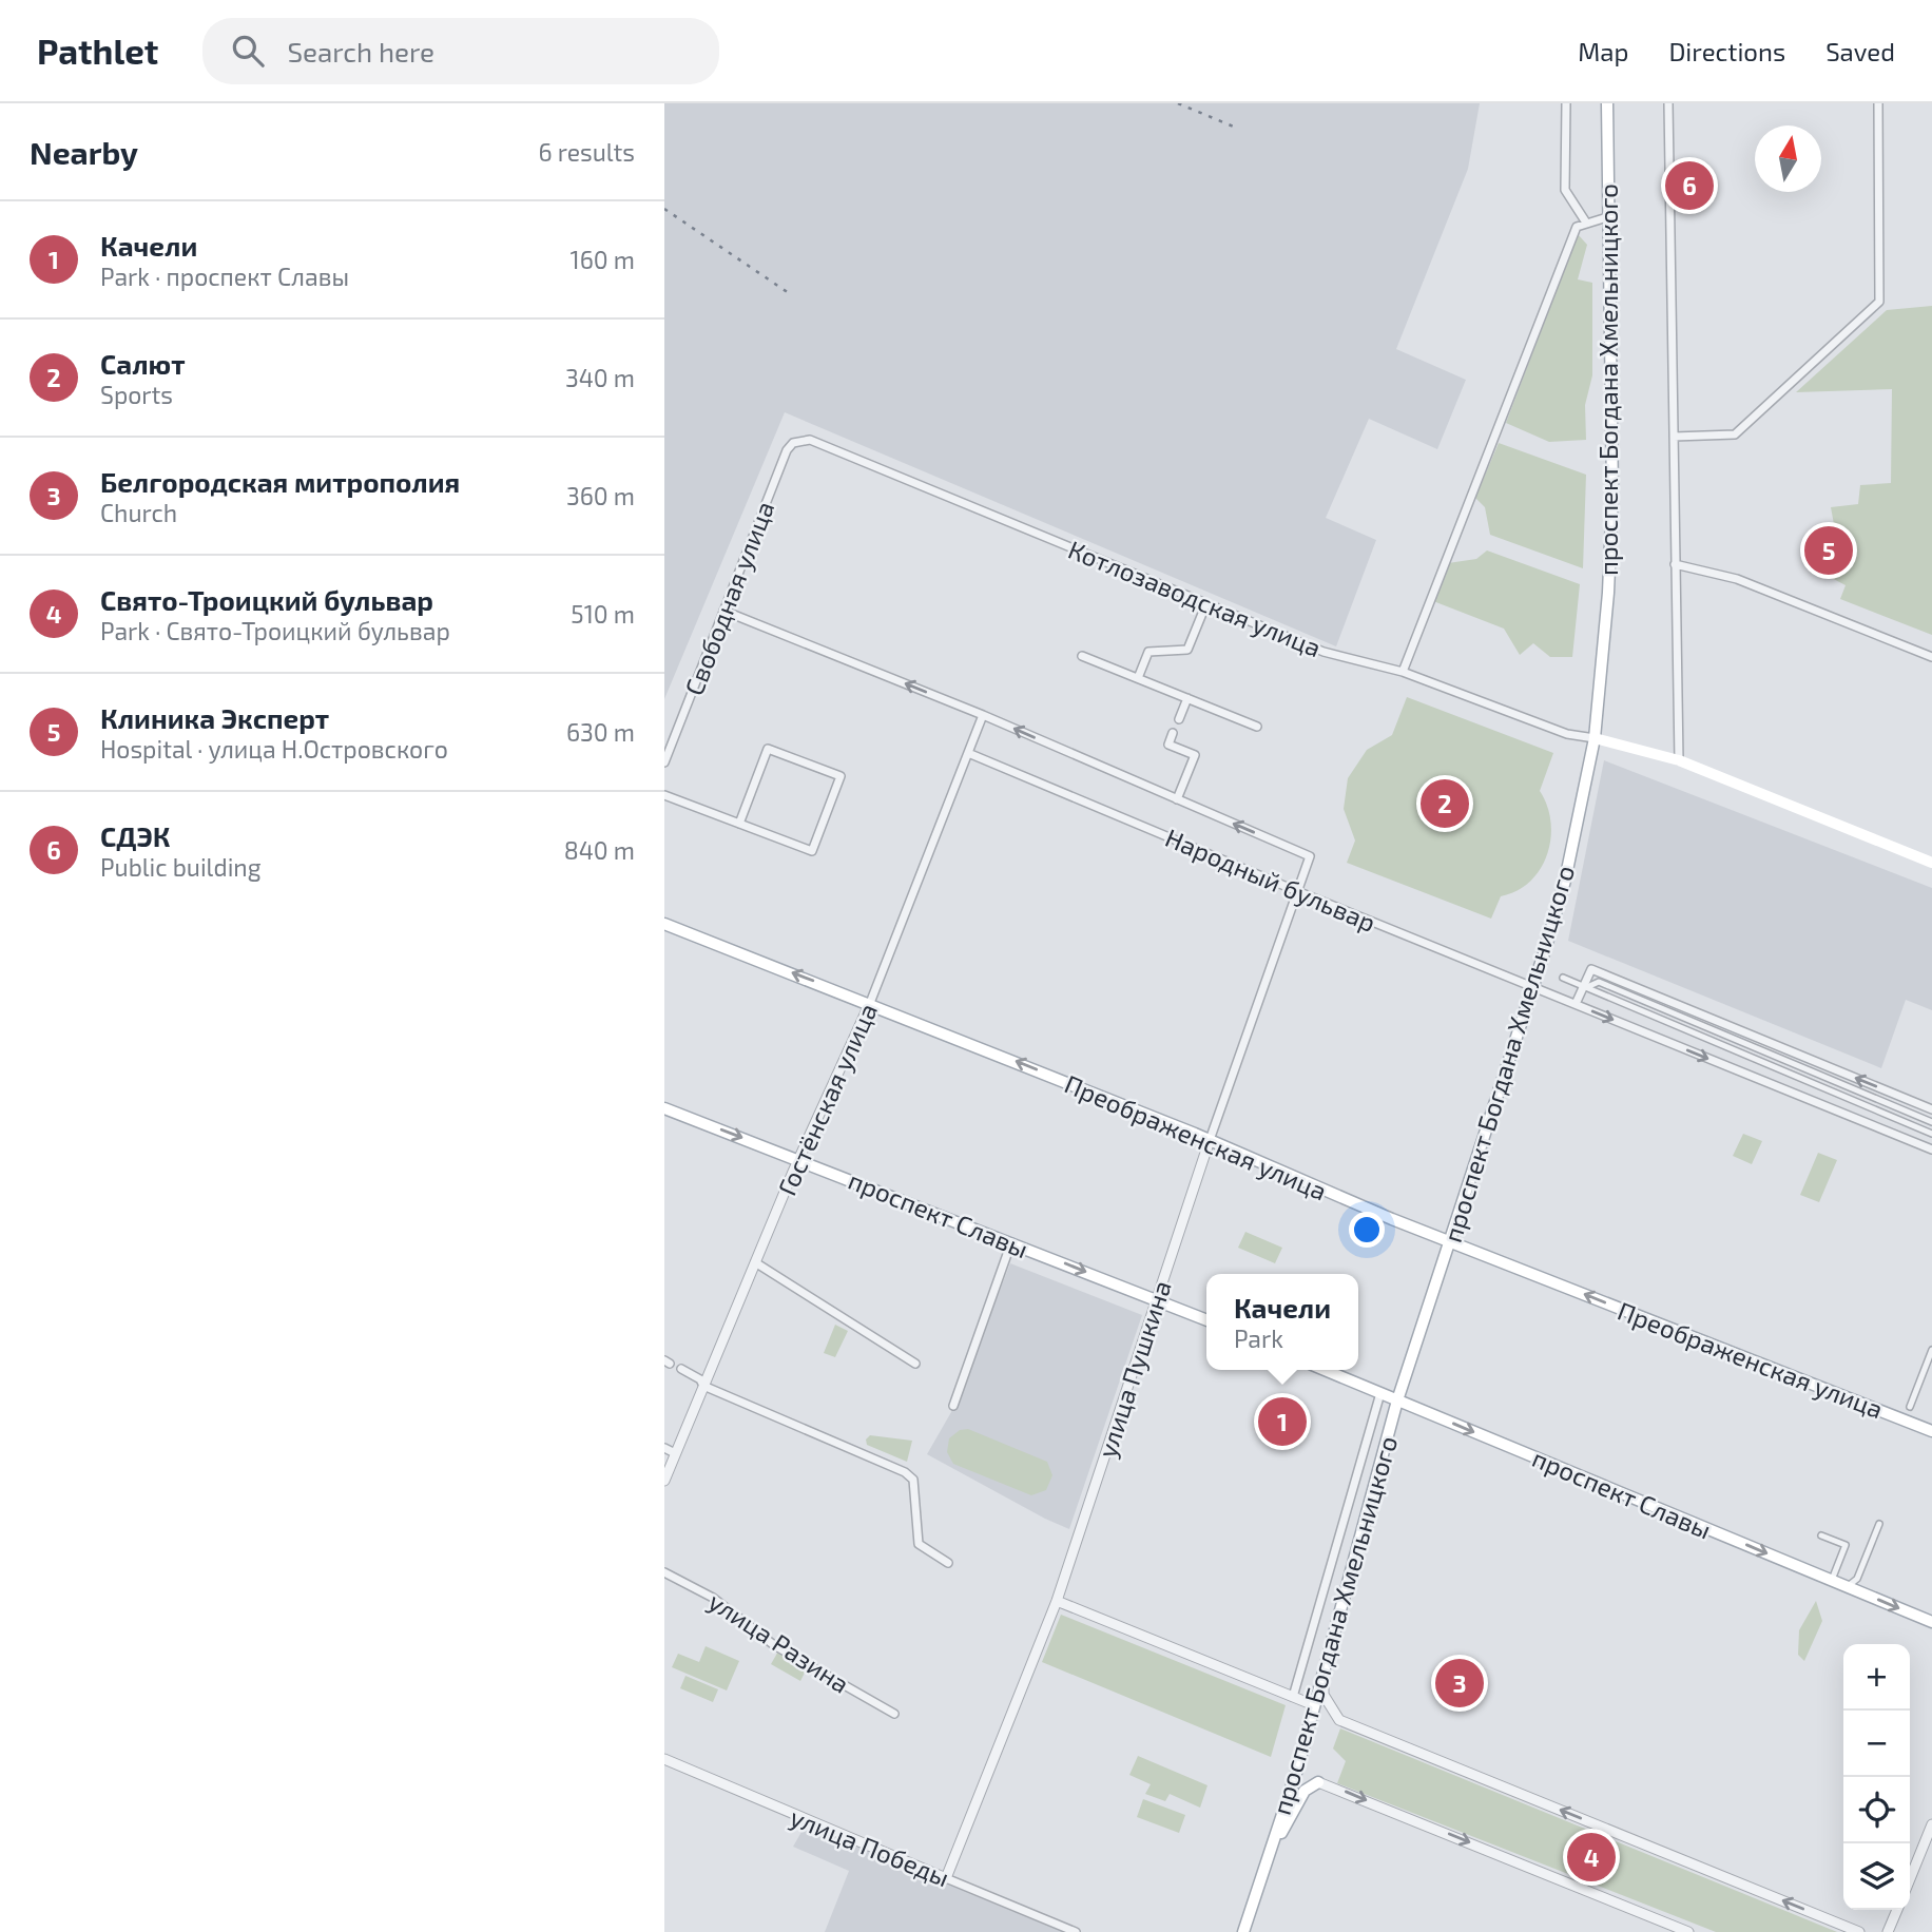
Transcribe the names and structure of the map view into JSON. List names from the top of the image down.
{
  "streets": {
    "main road": ["проспект Богдана Хмельницкого", "Преображенская улица", "проспект Славы"],
    "street": [
      "Свободная улица",
      "Котлозаводская улица",
      "Народный бульвар",
      "Гостёнская улица",
      "улица Пушкина",
      "улица Разина",
      "улица Победы"
    ]
  },
  "crossings": [
    ["проспект Богдана Хмельницкого", "Котлозаводская улица"],
    ["проспект Богдана Хмельницкого", "Народный бульвар"],
    ["проспект Богдана Хмельницкого", "Преображенская улица"],
    ["проспект Богдана Хмельницкого", "проспект Славы"],
    ["Свободная улица", "Котлозаводская улица"],
    ["Свободная улица", "Народный бульвар"],
    ["Народный бульвар", "Гостёнская улица"],
    ["Народный бульвар", "улица Пушкина"],
    ["Гостёнская улица", "Преображенская улица"],
    ["Гостёнская улица", "проспект Славы"],
    ["Преображенская улица", "улица Пушкина"],
    ["проспект Славы", "улица Пушкина"],
    ["улица Пушкина", "улица Победы"]
  ],
  "one_way": ["Преображенская улица", "проспект Славы"],
  "north": "top",
  "page": {
    "header": "Pathlet",
    "search": "Search here",
    "nav": ["Map", "Directions", "Saved"],
    "heading": ["Nearby", "6 results"],
    "pins": [
      "6",
      "5",
      "2",
      "1",
      "3",
      "4"
    ],
    "list": [
      {
        "mark": "1",
        "name": "Качели",
        "note": "Park · проспект Славы",
        "value": "160 m"
      },
      {
        "mark": "2",
        "name": "Салют",
        "note": "Sports",
        "value": "340 m"
      },
      {
        "mark": "3",
        "name": "Белгородская митрополия",
        "note": "Church",
        "value": "360 m"
      },
      {
        "mark": "4",
        "name": "Свято-Троицкий бульвар",
        "note": "Park · Свято-Троицкий бульвар",
        "value": "510 m"
      },
      {
        "mark": "5",
        "name": "Клиника Эксперт",
        "note": "Hospital · улица Н.Островского",
        "value": "630 m"
      },
      {
        "mark": "6",
        "name": "СДЭК",
        "note": "Public building",
        "value": "840 m"
      }
    ],
    "popup": ["Качели", "Park"],
    "map_buttons": ["+", "−"]
  }
}
